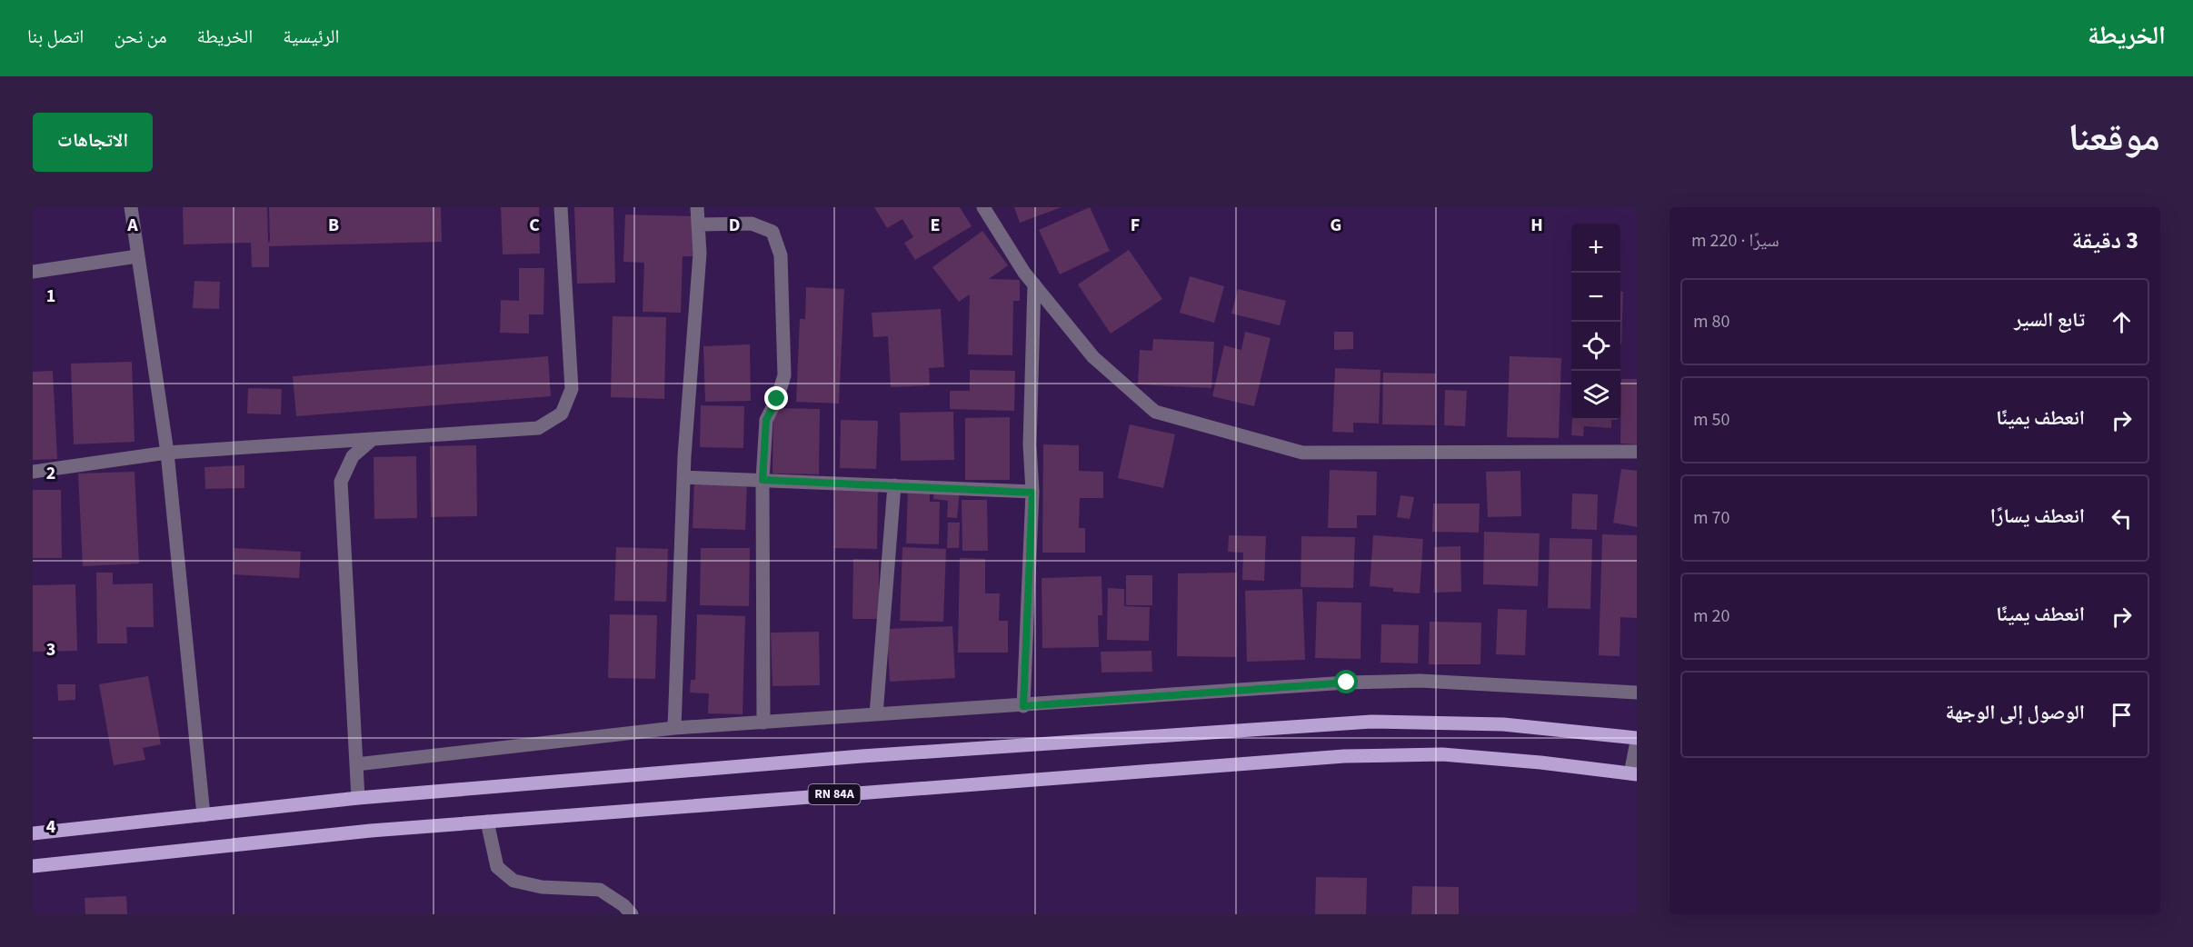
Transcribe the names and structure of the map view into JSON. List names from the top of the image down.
{
  "streets": {
    "main road": ["RN 84A"]
  },
  "page": {
    "header": "الخريطة",
    "nav": [
      "الرئيسية",
      "الخريطة",
      "من نحن",
      "اتصل بنا"
    ],
    "title": "موقعنا",
    "buttons": "الاتجاهات",
    "heading": ["3 دقيقة", "سيرًا · 220 m"],
    "map_buttons": ["+", "−"],
    "list": [
      ["تابع السير", "80 m"],
      ["انعطف يمينًا", "50 m"],
      ["انعطف يسارًا", "70 m"],
      ["انعطف يمينًا", "20 m"],
      "الوصول إلى الوجهة"
    ]
  },
  "grid": {
    "columns": [
      "A",
      "B",
      "C",
      "D",
      "E",
      "F",
      "G",
      "H"
    ],
    "rows": [
      "1",
      "2",
      "3",
      "4"
    ]
  }
}
